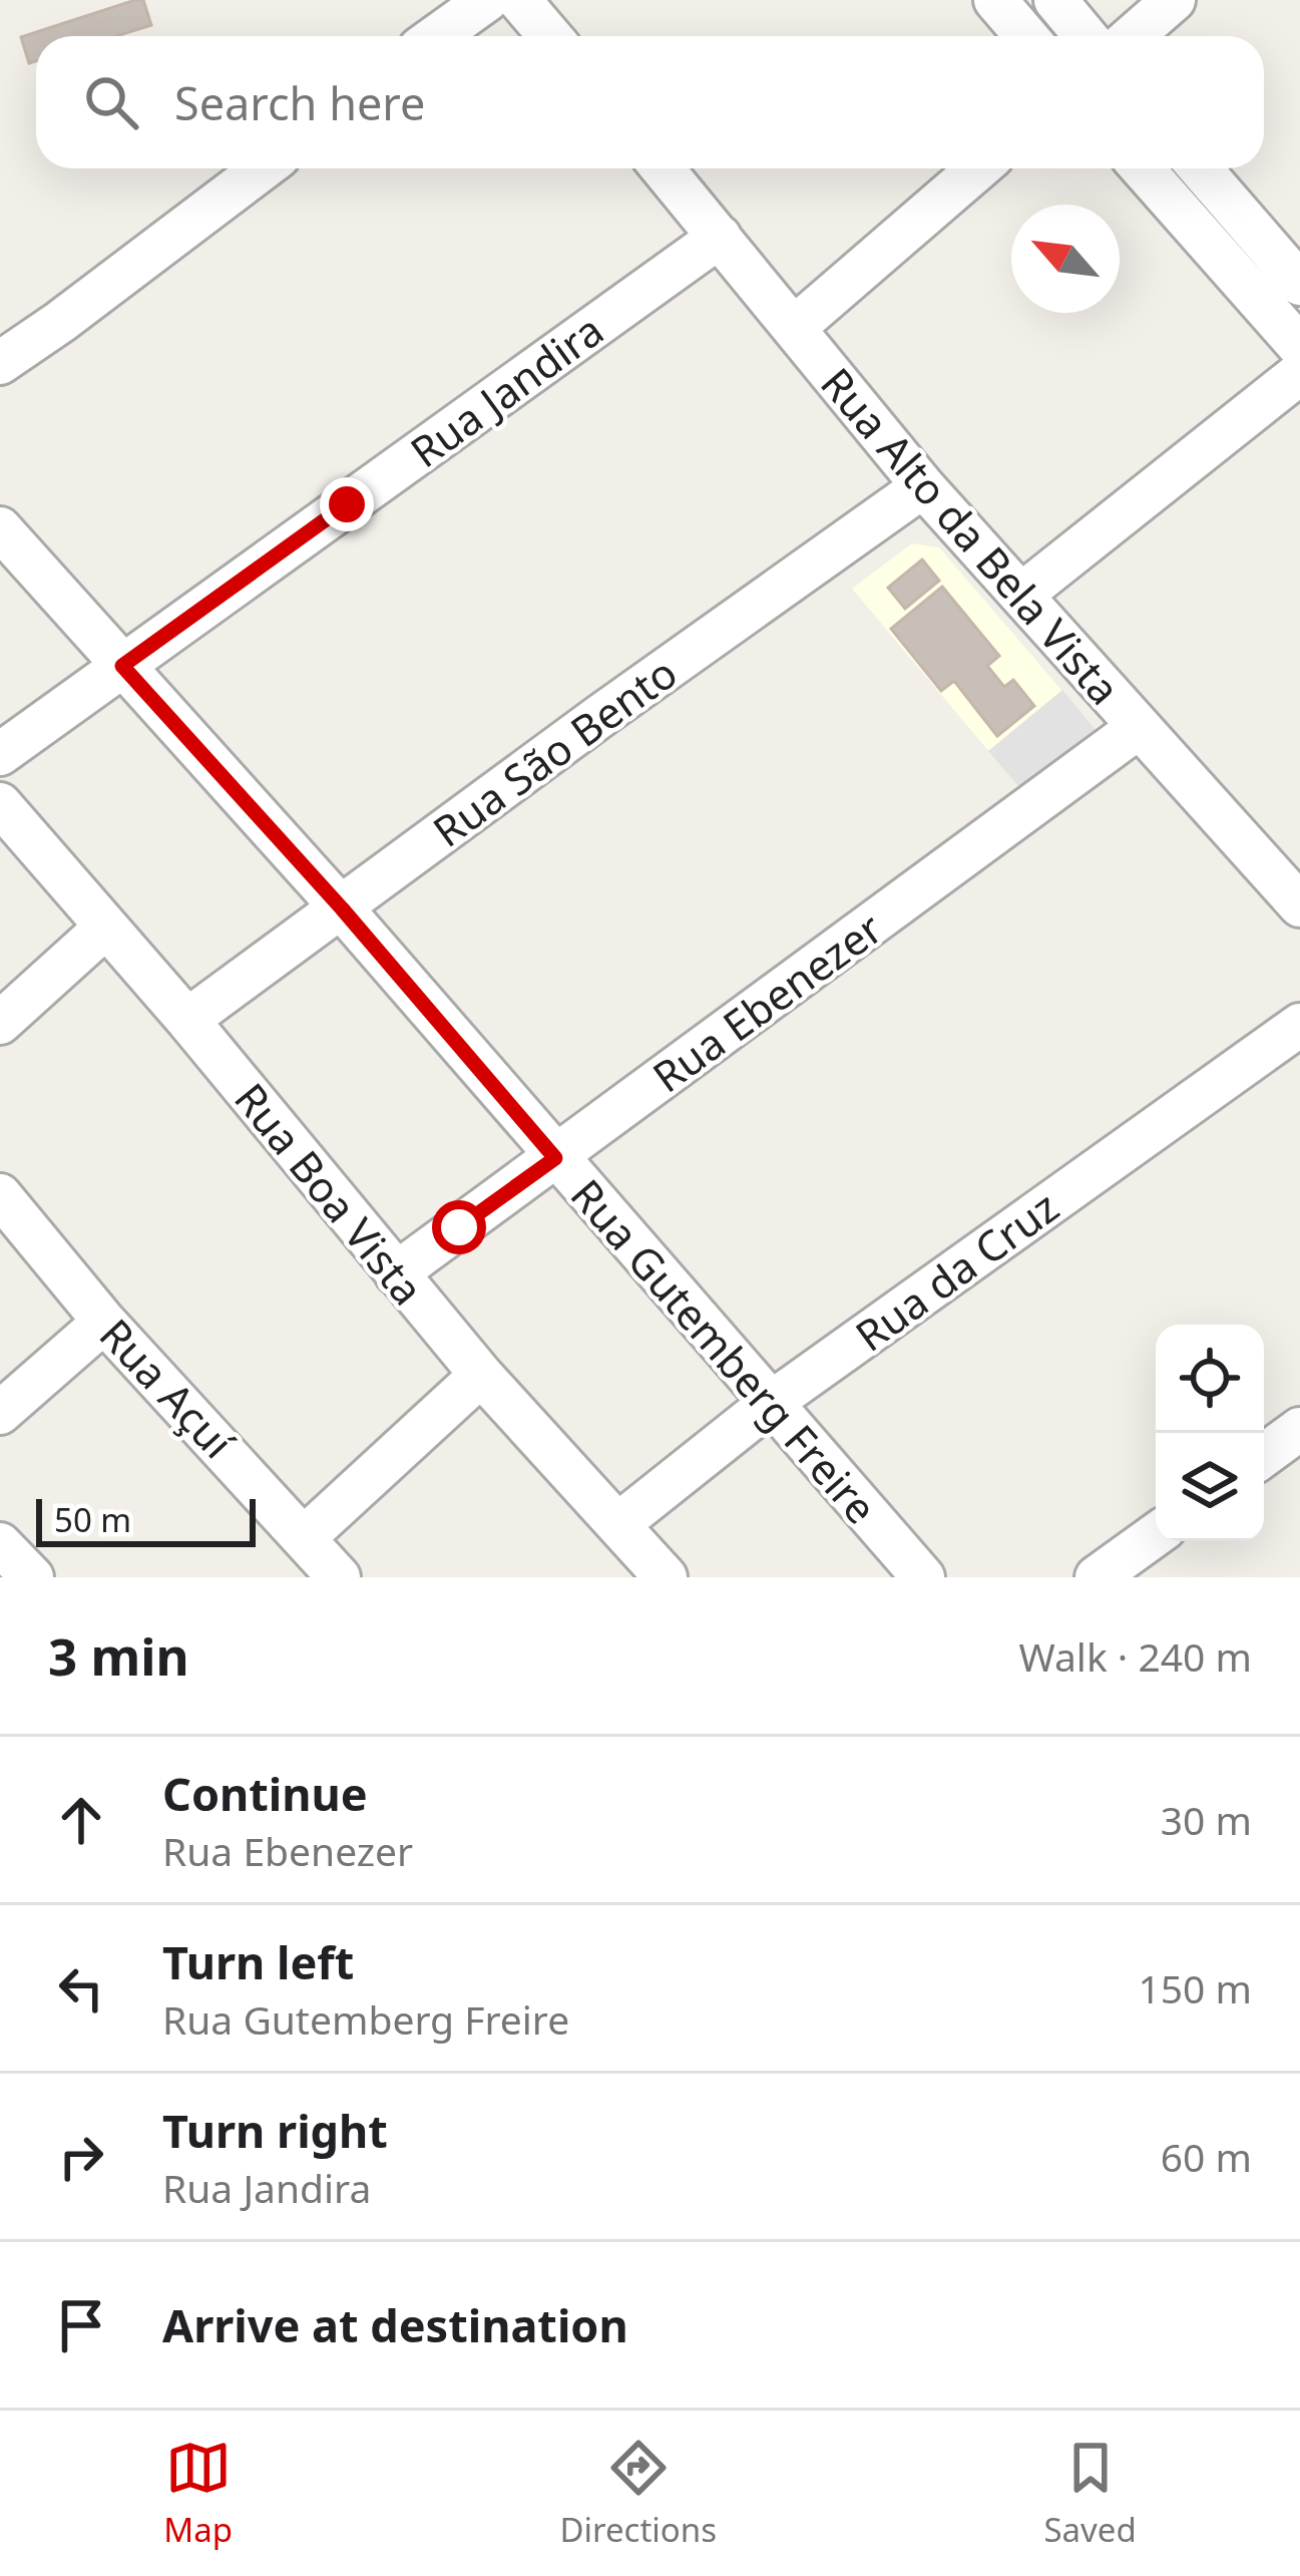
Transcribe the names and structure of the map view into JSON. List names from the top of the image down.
{
  "streets": {
    "street": [
      "Rua Jandira",
      "Rua Alto da Bela Vista",
      "Rua São Bento",
      "Rua Ebenezer",
      "Rua Boa Vista",
      "Rua da Cruz",
      "Rua Gutemberg Freire",
      "Rua Açuí"
    ]
  },
  "crossings": [
    ["Rua Jandira", "Rua Alto da Bela Vista"],
    ["Rua Jandira", "Rua Gutemberg Freire"],
    ["Rua Alto da Bela Vista", "Rua São Bento"],
    ["Rua Alto da Bela Vista", "Rua Ebenezer"],
    ["Rua São Bento", "Rua Boa Vista"],
    ["Rua São Bento", "Rua Gutemberg Freire"],
    ["Rua Ebenezer", "Rua Boa Vista"],
    ["Rua Ebenezer", "Rua Gutemberg Freire"],
    ["Rua Boa Vista", "Rua da Cruz"],
    ["Rua da Cruz", "Rua Gutemberg Freire"]
  ],
  "scale_bar": "50 m",
  "north": "top left",
  "page": {
    "search": "Search here",
    "scale": "50 m",
    "heading": ["3 min", "Walk · 240 m"],
    "list": [
      ["Continue", "Rua Ebenezer", "30 m"],
      ["Turn left", "Rua Gutemberg Freire", "150 m"],
      ["Turn right", "Rua Jandira", "60 m"],
      "Arrive at destination"
    ],
    "nav": ["Map", "Directions", "Saved"]
  }
}
